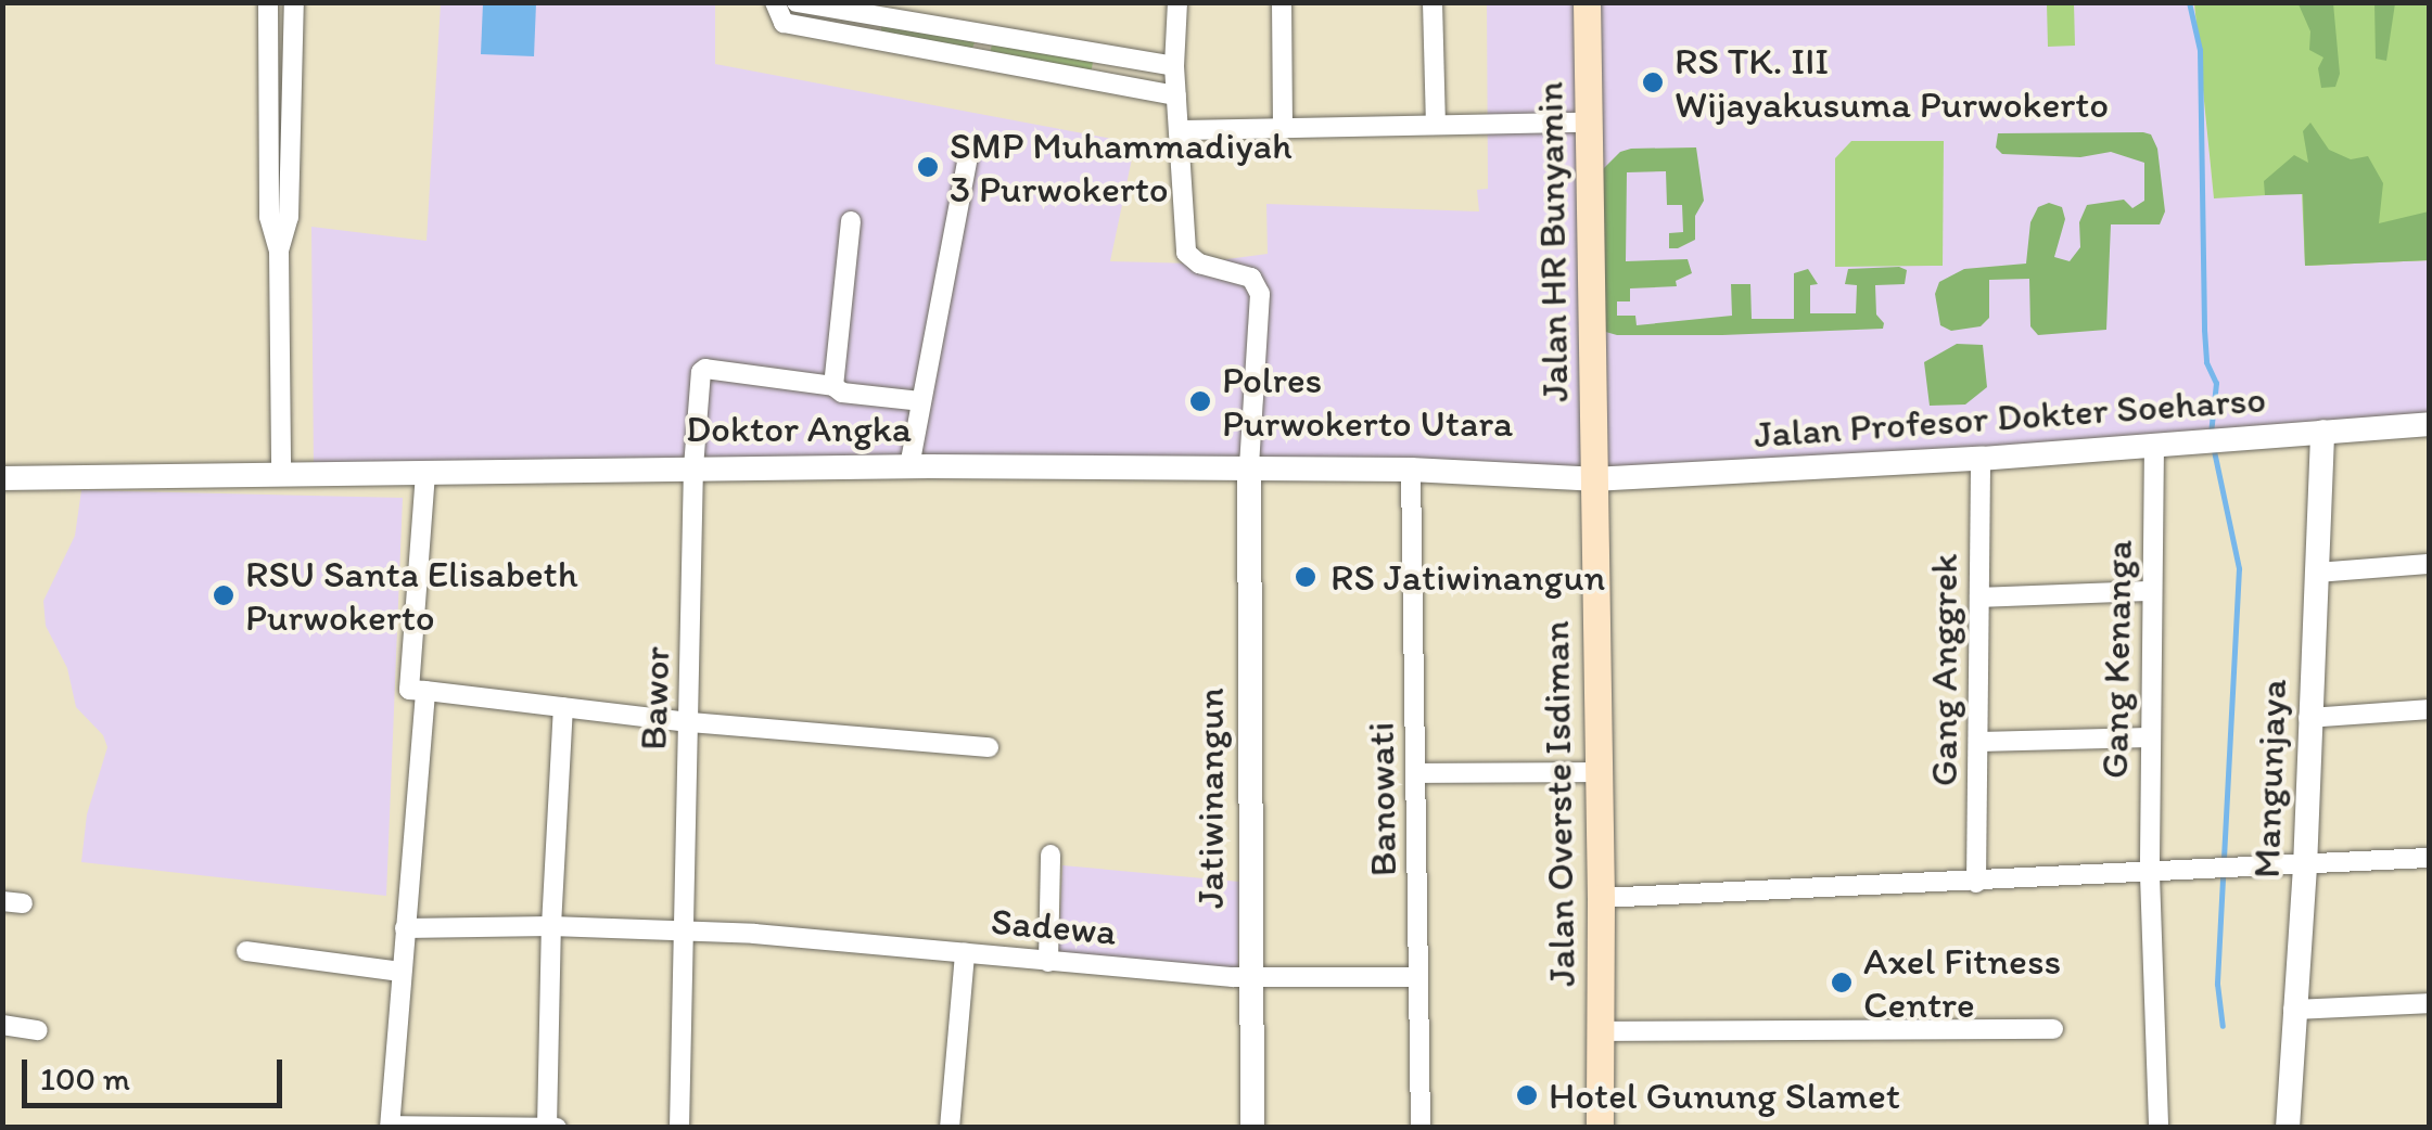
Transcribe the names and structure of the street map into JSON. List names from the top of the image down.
{
  "streets": {
    "main road": ["Jalan HR Bunyamin", "Jalan Overste Isdiman"],
    "street": [
      "Jalan Profesor Dokter Soeharso",
      "Doktor Angka",
      "Gang Kenanga",
      "Gang Anggrek",
      "Bawor",
      "Mangunjaya",
      "Jatiwinangun",
      "Banowati",
      "Sadewa"
    ]
  },
  "crossings": [
    ["Jalan HR Bunyamin", "Jalan Profesor Dokter Soeharso"],
    ["Jalan HR Bunyamin", "Doktor Angka"],
    ["Jalan HR Bunyamin", "Jalan Overste Isdiman"],
    ["Jalan Profesor Dokter Soeharso", "Doktor Angka"],
    ["Jalan Profesor Dokter Soeharso", "Gang Kenanga"],
    ["Jalan Profesor Dokter Soeharso", "Gang Anggrek"],
    ["Jalan Profesor Dokter Soeharso", "Mangunjaya"],
    ["Jalan Profesor Dokter Soeharso", "Jalan Overste Isdiman"],
    ["Doktor Angka", "Bawor"],
    ["Doktor Angka", "Jatiwinangun"],
    ["Doktor Angka", "Banowati"],
    ["Doktor Angka", "Jalan Overste Isdiman"],
    ["Bawor", "Sadewa"],
    ["Jatiwinangun", "Sadewa"],
    ["Banowati", "Sadewa"]
  ],
  "places": [
    "RS TK. III Wijayakusuma Purwokerto",
    "SMP Muhammadiyah 3 Purwokerto",
    "Polres Purwokerto Utara",
    "RS Jatiwinangun",
    "RSU Santa Elisabeth Purwokerto",
    "Axel Fitness Centre",
    "Hotel Gunung Slamet"
  ],
  "scale_bar": "100 m"
}
